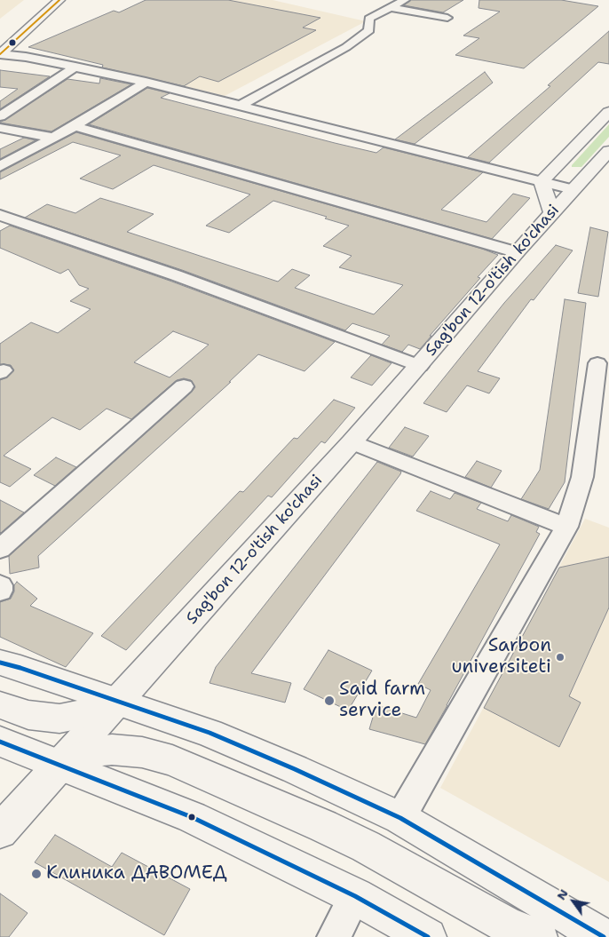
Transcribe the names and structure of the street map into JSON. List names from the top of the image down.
{
  "streets": {
    "main road": ["Sag'bon 12-o'tish ko'chasi"]
  },
  "places": ["Sarbon universiteti", "Said farm service", "Клиника ДАВОМЕД"],
  "north": "top left"
}
